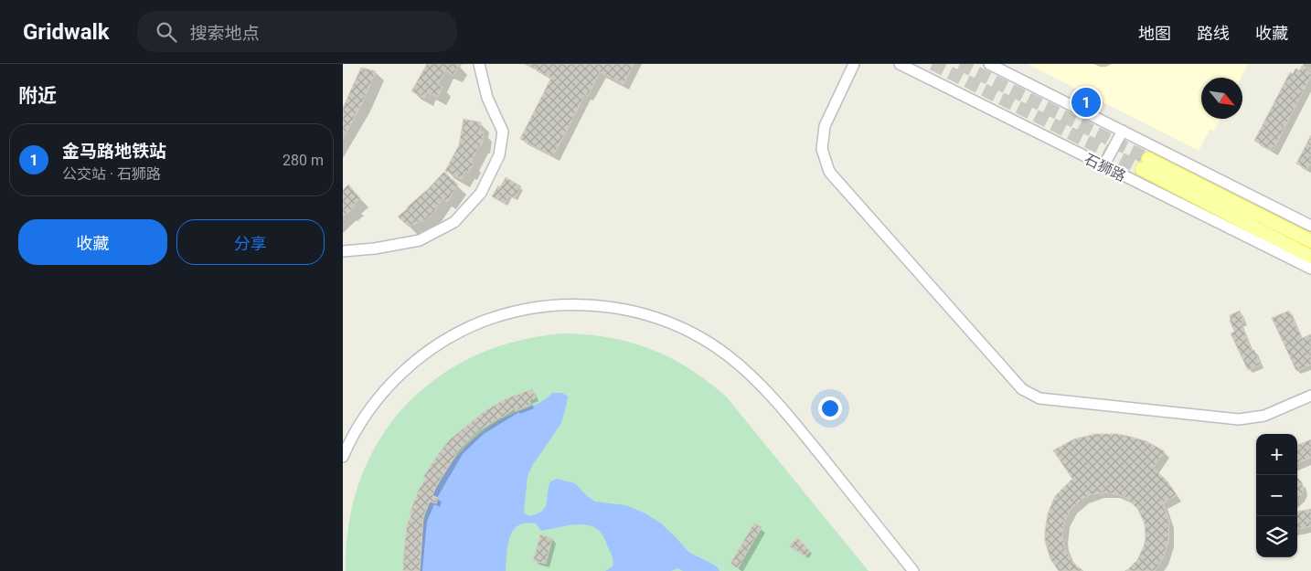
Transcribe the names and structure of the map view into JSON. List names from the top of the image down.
{
  "streets": {
    "main road": ["石狮路"]
  },
  "north": "bottom right",
  "page": {
    "header": "Gridwalk",
    "search": "搜索地点",
    "nav": ["地图", "路线", "收藏"],
    "heading": "附近",
    "pins": "1",
    "list": [
      {
        "mark": "1",
        "name": "金马路地铁站",
        "note": "公交站 · 石狮路",
        "value": "280 m"
      }
    ],
    "buttons": ["收藏", "分享"],
    "map_buttons": ["+", "−"]
  }
}
